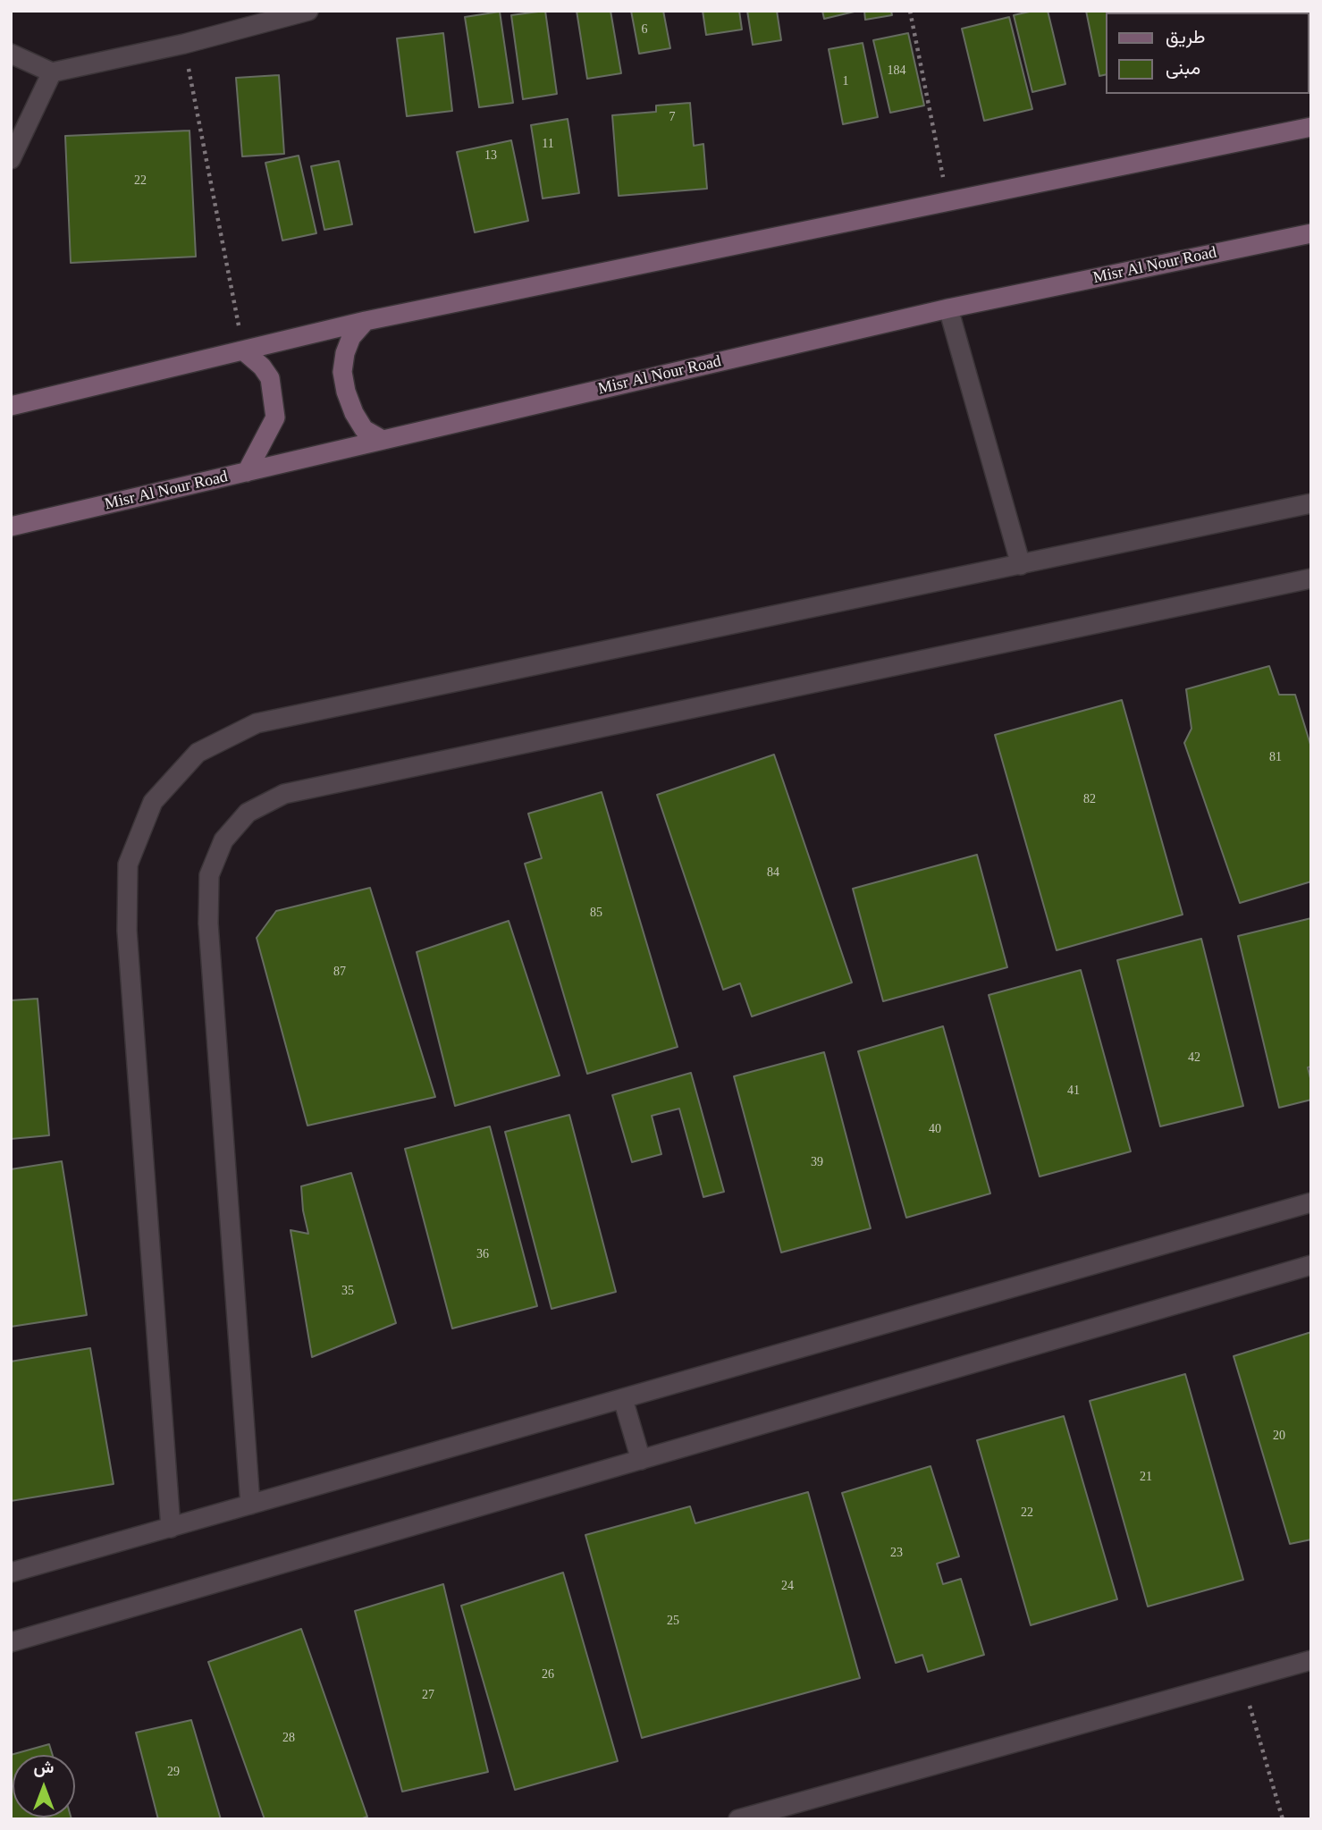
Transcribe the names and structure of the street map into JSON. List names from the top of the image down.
{
  "streets": {
    "street": ["Misr Al Nour Road"]
  },
  "house_numbers": [
    "6",
    "184",
    "1",
    "7",
    "11",
    "13",
    "22",
    "81",
    "82",
    "84",
    "85",
    "87",
    "42",
    "41",
    "40",
    "39",
    "36",
    "35",
    "20",
    "21",
    "22",
    "23",
    "24",
    "25",
    "26",
    "27",
    "28",
    "29"
  ],
  "legend": ["طريق", "مبنى"],
  "north": "top"
}
